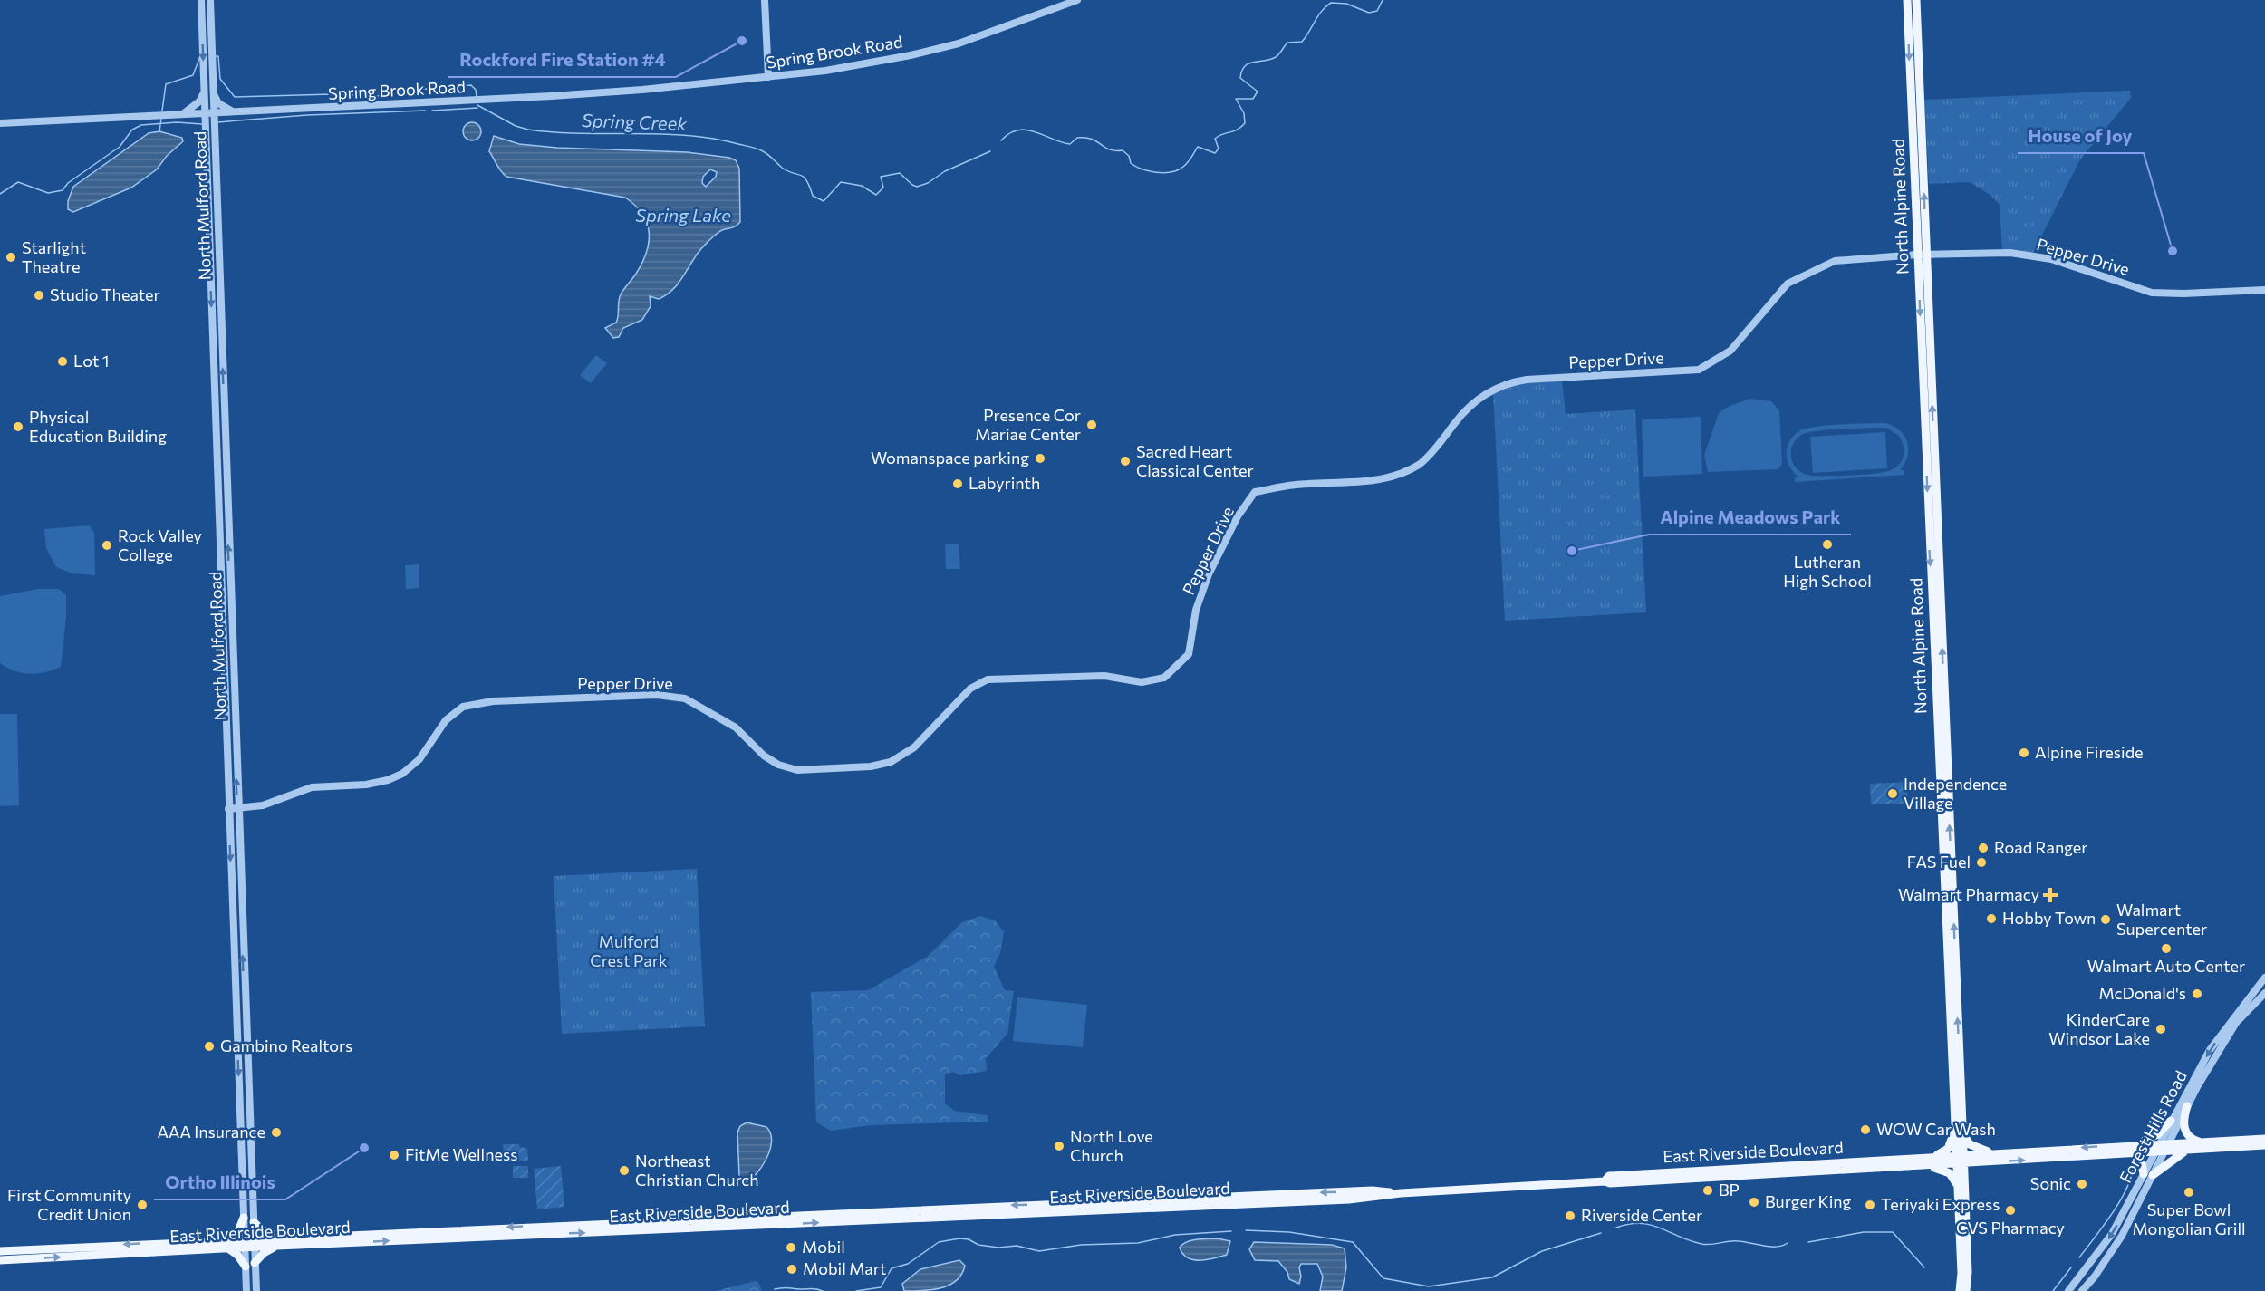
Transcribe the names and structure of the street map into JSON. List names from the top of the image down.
{
  "streets": {
    "main road": ["North Alpine Road", "East Riverside Boulevard"],
    "street": [
      "Spring Brook Road",
      "North Mulford Road",
      "Pepper Drive",
      "Forest Hills Road"
    ]
  },
  "crossings": [
    ["Spring Brook Road", "North Mulford Road"],
    ["North Mulford Road", "Pepper Drive"],
    ["North Mulford Road", "East Riverside Boulevard"],
    ["North Alpine Road", "Pepper Drive"],
    ["North Alpine Road", "East Riverside Boulevard"],
    ["Forest Hills Road", "East Riverside Boulevard"]
  ],
  "water": ["Spring Creek", "Spring Lake"],
  "parks": ["Mulford Crest Park"],
  "places": {
    "other": [
      "Rockford Fire Station #4",
      "House of Joy",
      "Starlight Theatre",
      "Studio Theater",
      "Lot 1",
      "Presence Cor Mariae Center",
      "Physical Education Building",
      "Womanspace parking",
      "Sacred Heart Classical Center",
      "Labyrinth",
      "Lutheran High School",
      "Rock Valley College",
      "Alpine Meadows Park",
      "Alpine Fireside",
      "Independence Village",
      "Road Ranger",
      "FAS Fuel",
      "Hobby Town",
      "Walmart Supercenter",
      "Walmart Auto Center",
      "McDonald's",
      "KinderCare Windsor Lake",
      "Gambino Realtors",
      "WOW Car Wash",
      "AAA Insurance",
      "North Love Church",
      "Ortho Illinois",
      "FitMe Wellness",
      "Northeast Christian Church",
      "Sonic",
      "BP",
      "Super Bowl Mongolian Grill",
      "Burger King",
      "First Community Credit Union",
      "Teriyaki Express",
      "CVS Pharmacy",
      "Riverside Center",
      "Mobil",
      "Mobil Mart"
    ],
    "health": ["Walmart Pharmacy"]
  }
}
